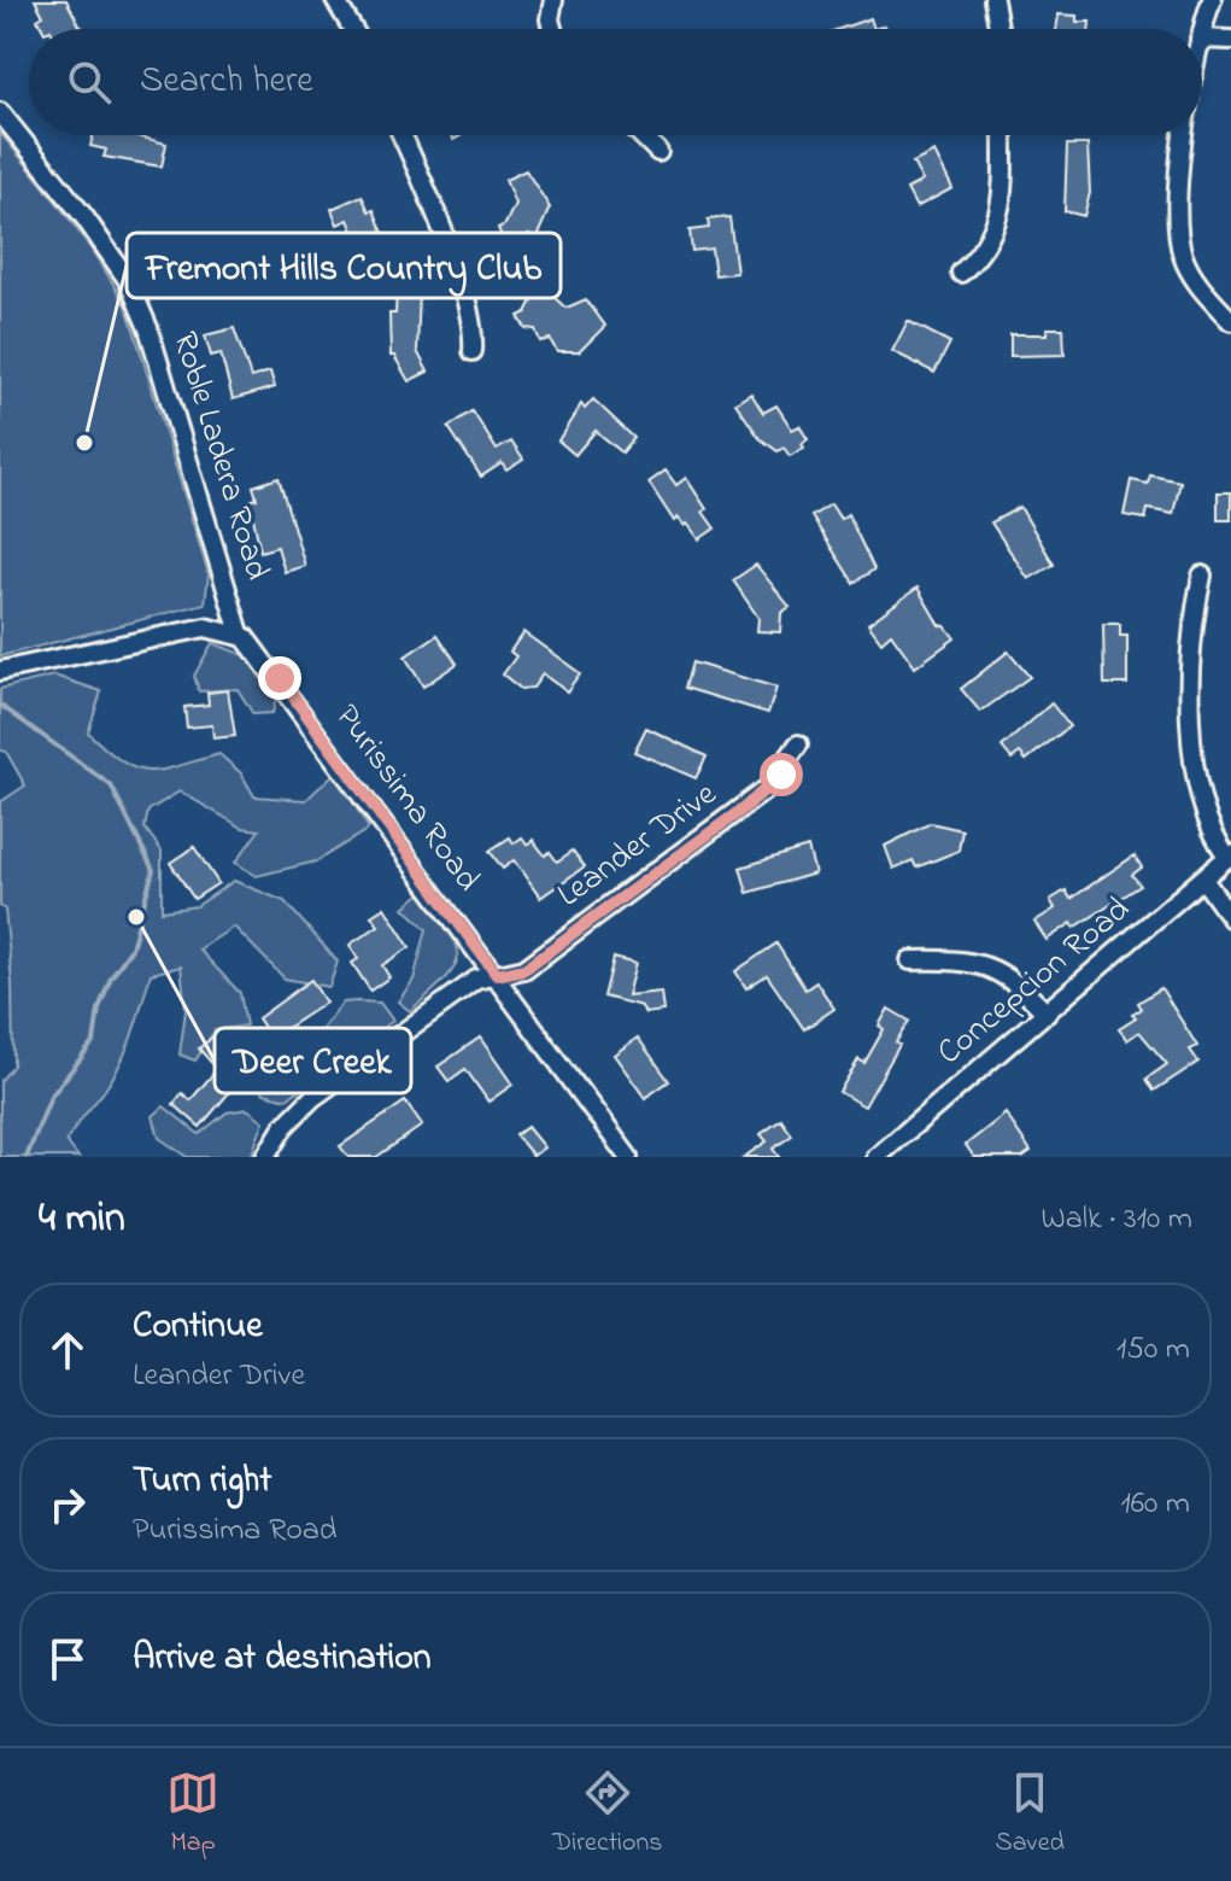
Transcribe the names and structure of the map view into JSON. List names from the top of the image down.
{
  "streets": {
    "street": [
      "Roble Ladera Road",
      "Purissima Road",
      "Leander Drive",
      "Concepcion Road"
    ]
  },
  "crossings": [
    ["Roble Ladera Road", "Purissima Road"],
    ["Purissima Road", "Leander Drive"]
  ],
  "places": ["Fremont Hills Country Club", "Deer Creek"],
  "page": {
    "search": "Search here",
    "heading": ["4 min", "Walk · 310 m"],
    "list": [
      ["Continue", "Leander Drive", "150 m"],
      ["Turn right", "Purissima Road", "160 m"],
      "Arrive at destination"
    ],
    "nav": ["Map", "Directions", "Saved"]
  }
}
